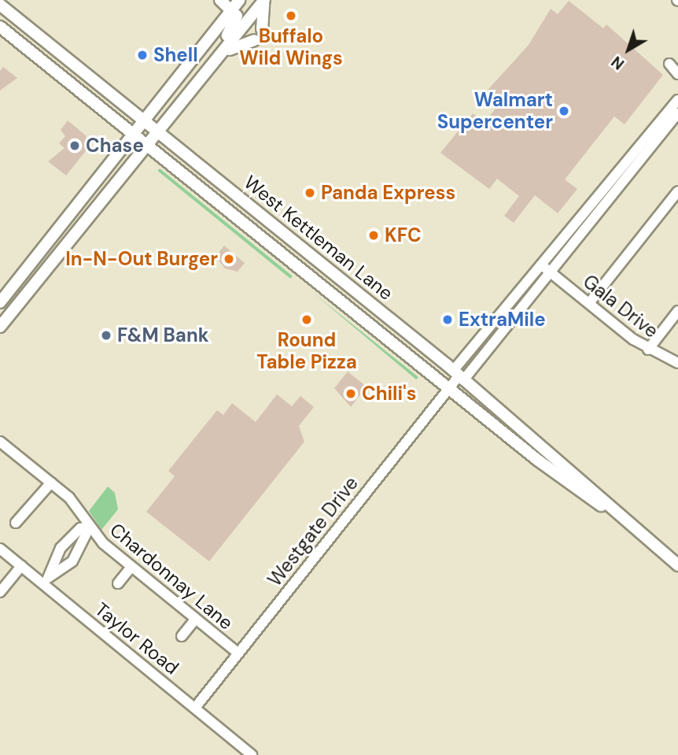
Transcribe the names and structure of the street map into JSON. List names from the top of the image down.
{
  "streets": {
    "main road": ["West Kettleman Lane"],
    "street": [
      "Gala Drive",
      "Westgate Drive",
      "Chardonnay Lane",
      "Taylor Road"
    ]
  },
  "crossings": [
    ["West Kettleman Lane", "Westgate Drive"],
    ["Gala Drive", "Westgate Drive"],
    ["Westgate Drive", "Chardonnay Lane"],
    ["Westgate Drive", "Taylor Road"]
  ],
  "places": [
    "Buffalo Wild Wings",
    "Shell",
    "Walmart Supercenter",
    "Chase",
    "Panda Express",
    "KFC",
    "In-N-Out Burger",
    "Round Table Pizza",
    "ExtraMile",
    "F&M Bank",
    "Chili's"
  ],
  "north": "bottom left"
}
